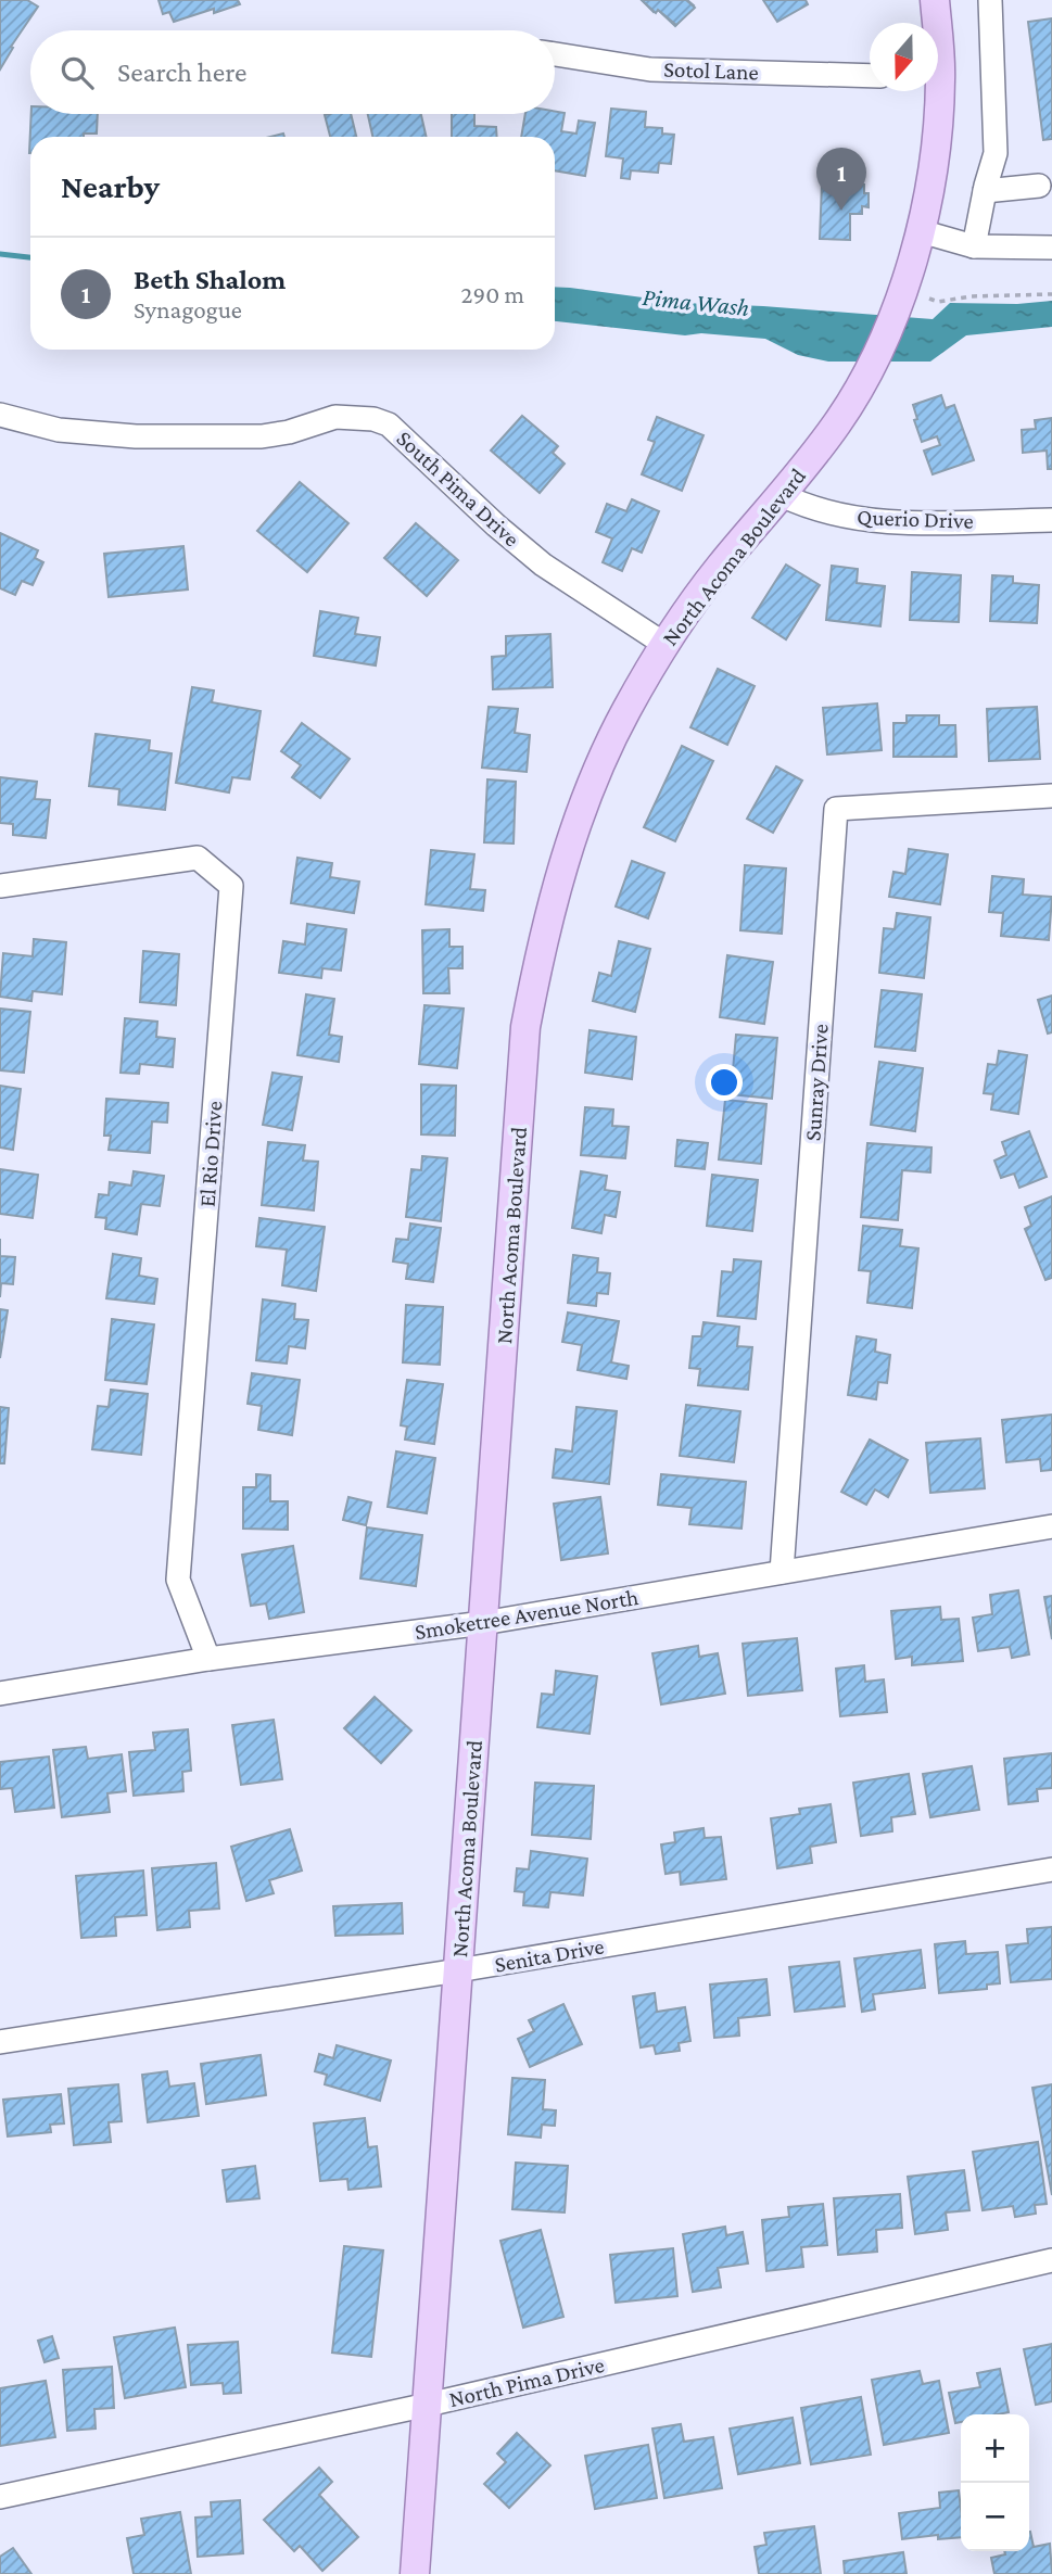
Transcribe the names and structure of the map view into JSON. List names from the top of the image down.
{
  "streets": {
    "main road": ["North Acoma Boulevard"],
    "street": [
      "Sotol Lane",
      "South Pima Drive",
      "Querio Drive",
      "Sunray Drive",
      "El Rio Drive",
      "Smoketree Avenue North",
      "Senita Drive",
      "North Pima Drive"
    ]
  },
  "crossings": [
    ["South Pima Drive", "North Acoma Boulevard"],
    ["Querio Drive", "North Acoma Boulevard"],
    ["North Acoma Boulevard", "Smoketree Avenue North"],
    ["North Acoma Boulevard", "Senita Drive"],
    ["North Acoma Boulevard", "North Pima Drive"],
    ["Sunray Drive", "Smoketree Avenue North"],
    ["El Rio Drive", "Smoketree Avenue North"]
  ],
  "water": ["Pima Wash"],
  "north": "bottom",
  "page": {
    "search": "Search here",
    "heading": "Nearby",
    "pins": "1",
    "list": [
      {
        "mark": "1",
        "name": "Beth Shalom",
        "note": "Synagogue",
        "value": "290 m"
      }
    ],
    "map_buttons": ["+", "−"]
  }
}
